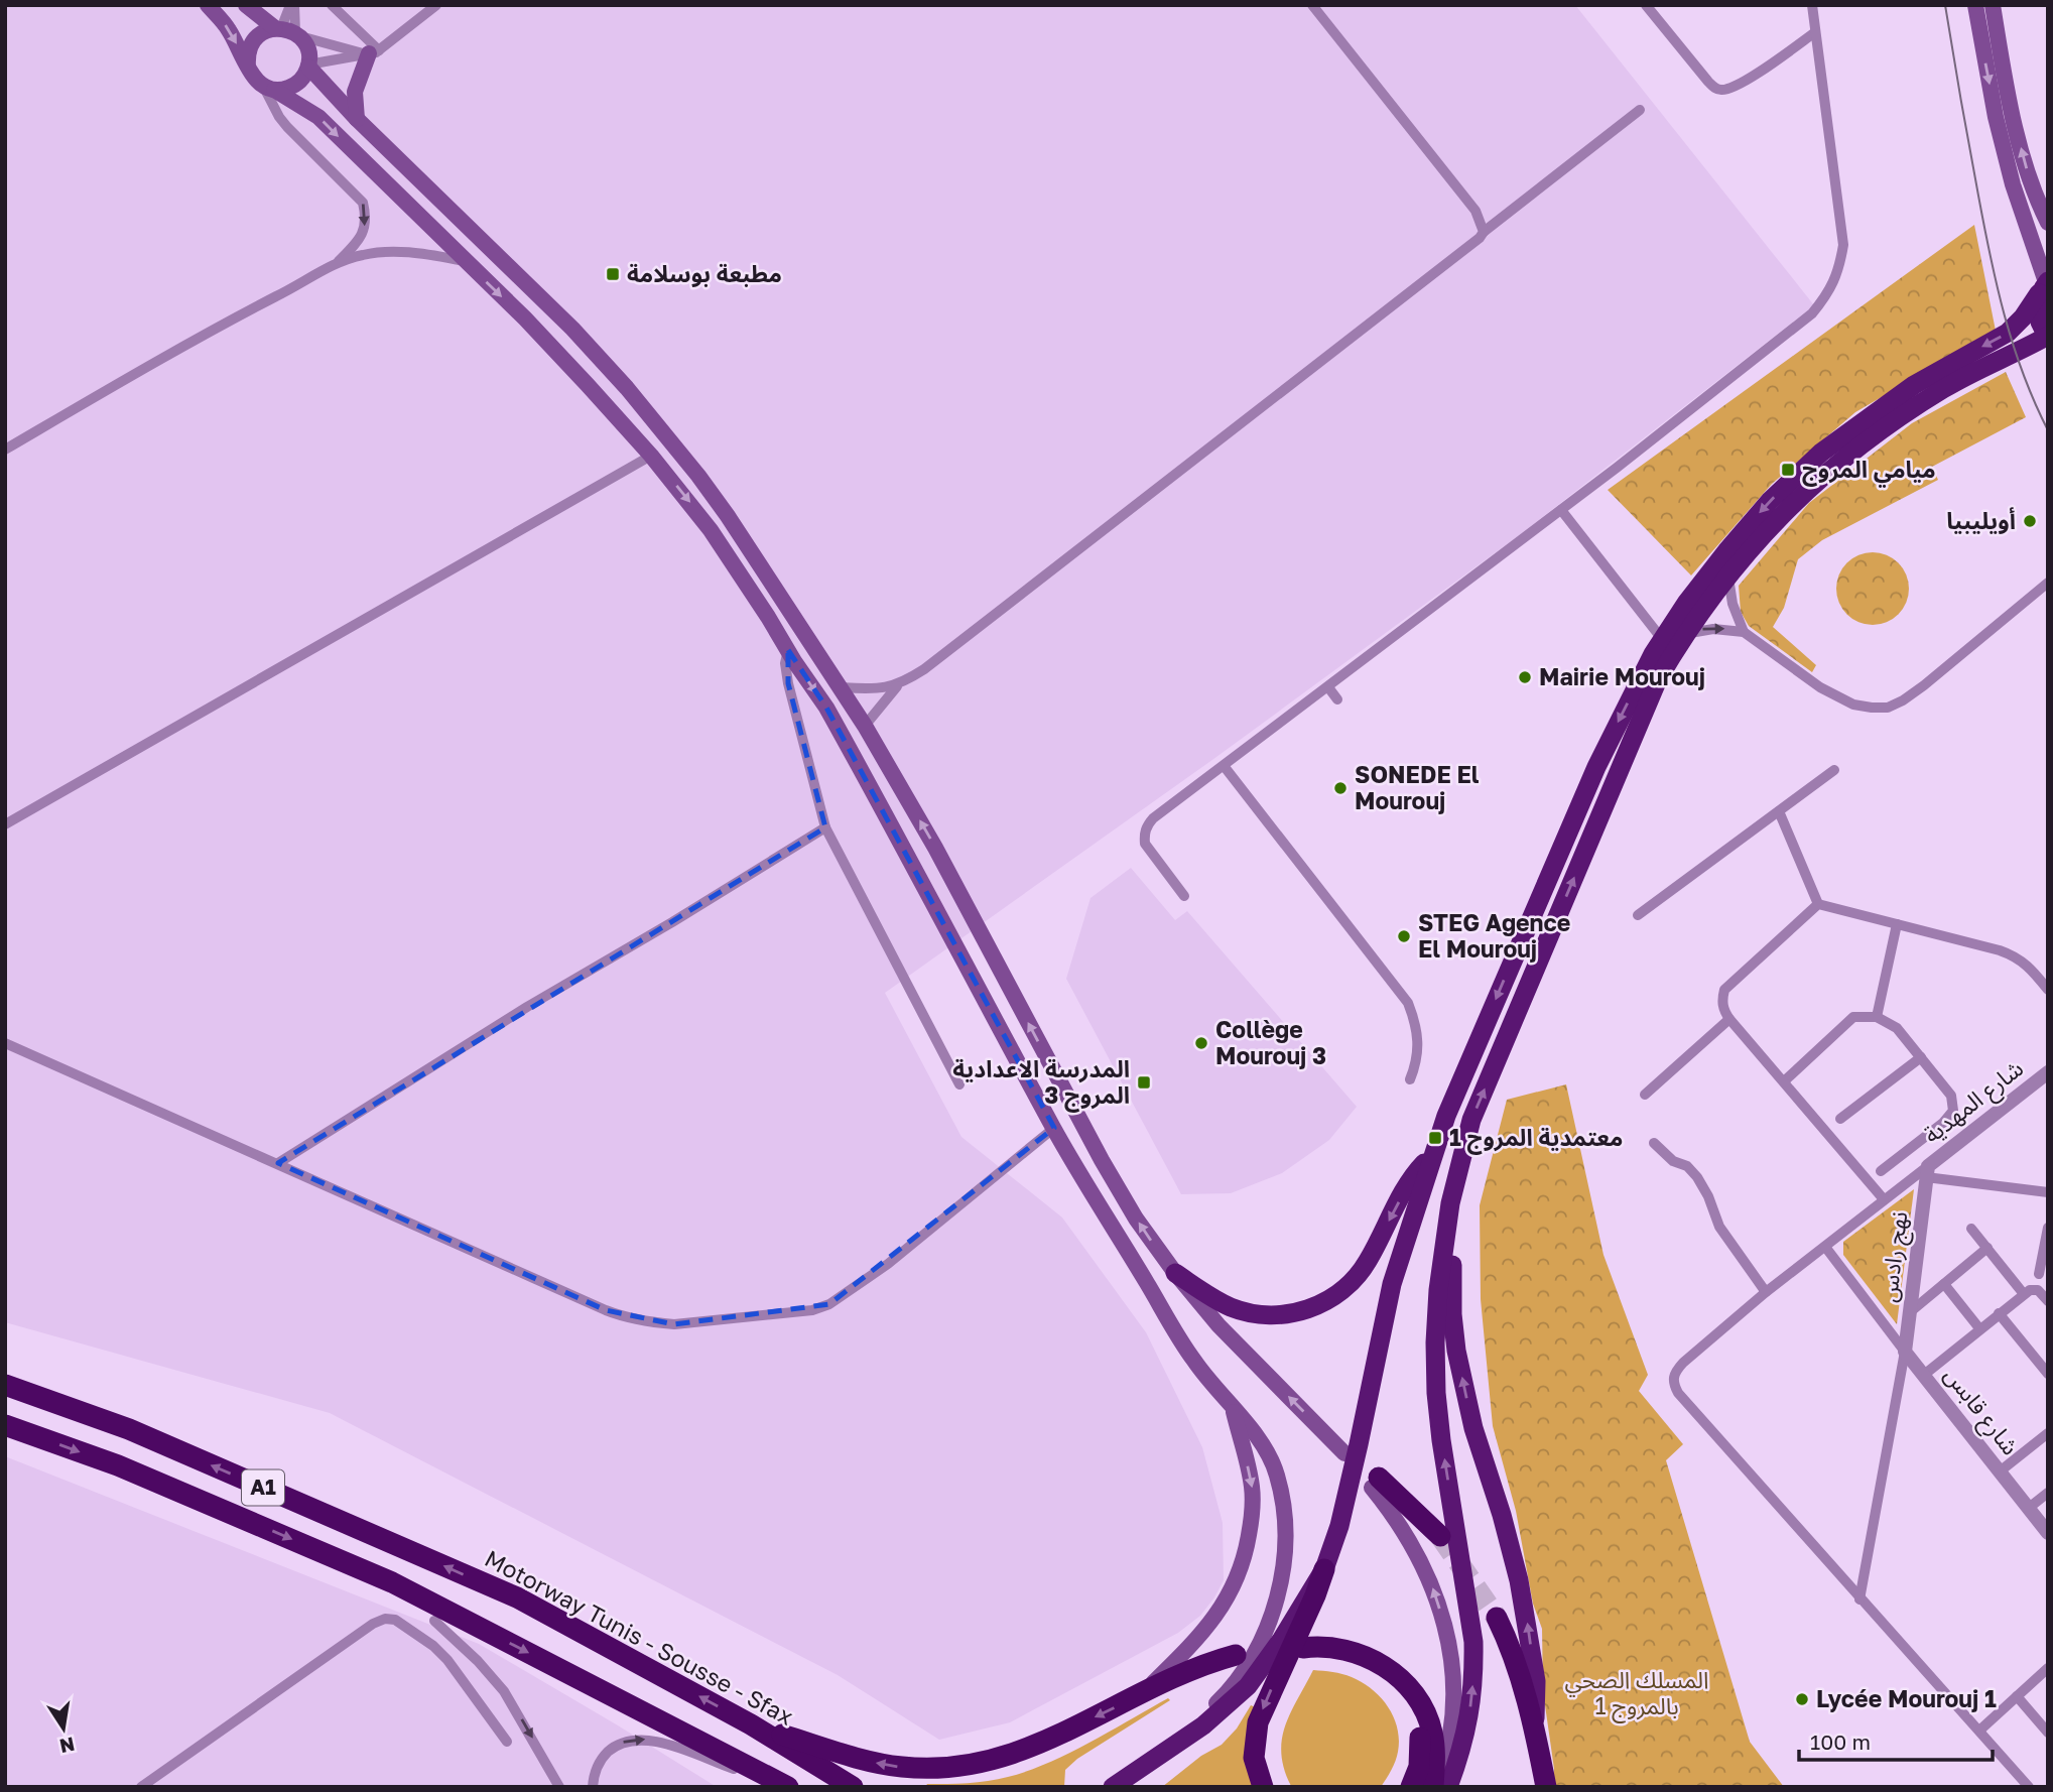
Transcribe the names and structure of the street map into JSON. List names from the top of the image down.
{
  "streets": {
    "highway": ["A1", "Motorway Tunis - Sousse - Sfax"],
    "street": ["شارع المهدية", "نهج رادس", "شارع قابس"]
  },
  "crossings": [
    ["شارع المهدية", "نهج رادس"],
    ["نهج رادس", "شارع قابس"]
  ],
  "parks": ["المسلك الصحي بالمروج 1"],
  "places": {
    "transit": [
      "مطبعة بوسلامة",
      "ميامي المروج",
      "المدرسة الاعدادية المروج 3",
      "معتمدية المروج 1"
    ],
    "other": [
      "أويليبيا",
      "Mairie Mourouj",
      "SONEDE El Mourouj",
      "STEG Agence El Mourouj",
      "Collège Mourouj 3",
      "Lycée Mourouj 1"
    ]
  },
  "scale_bar": "100 m",
  "north": "bottom"
}
